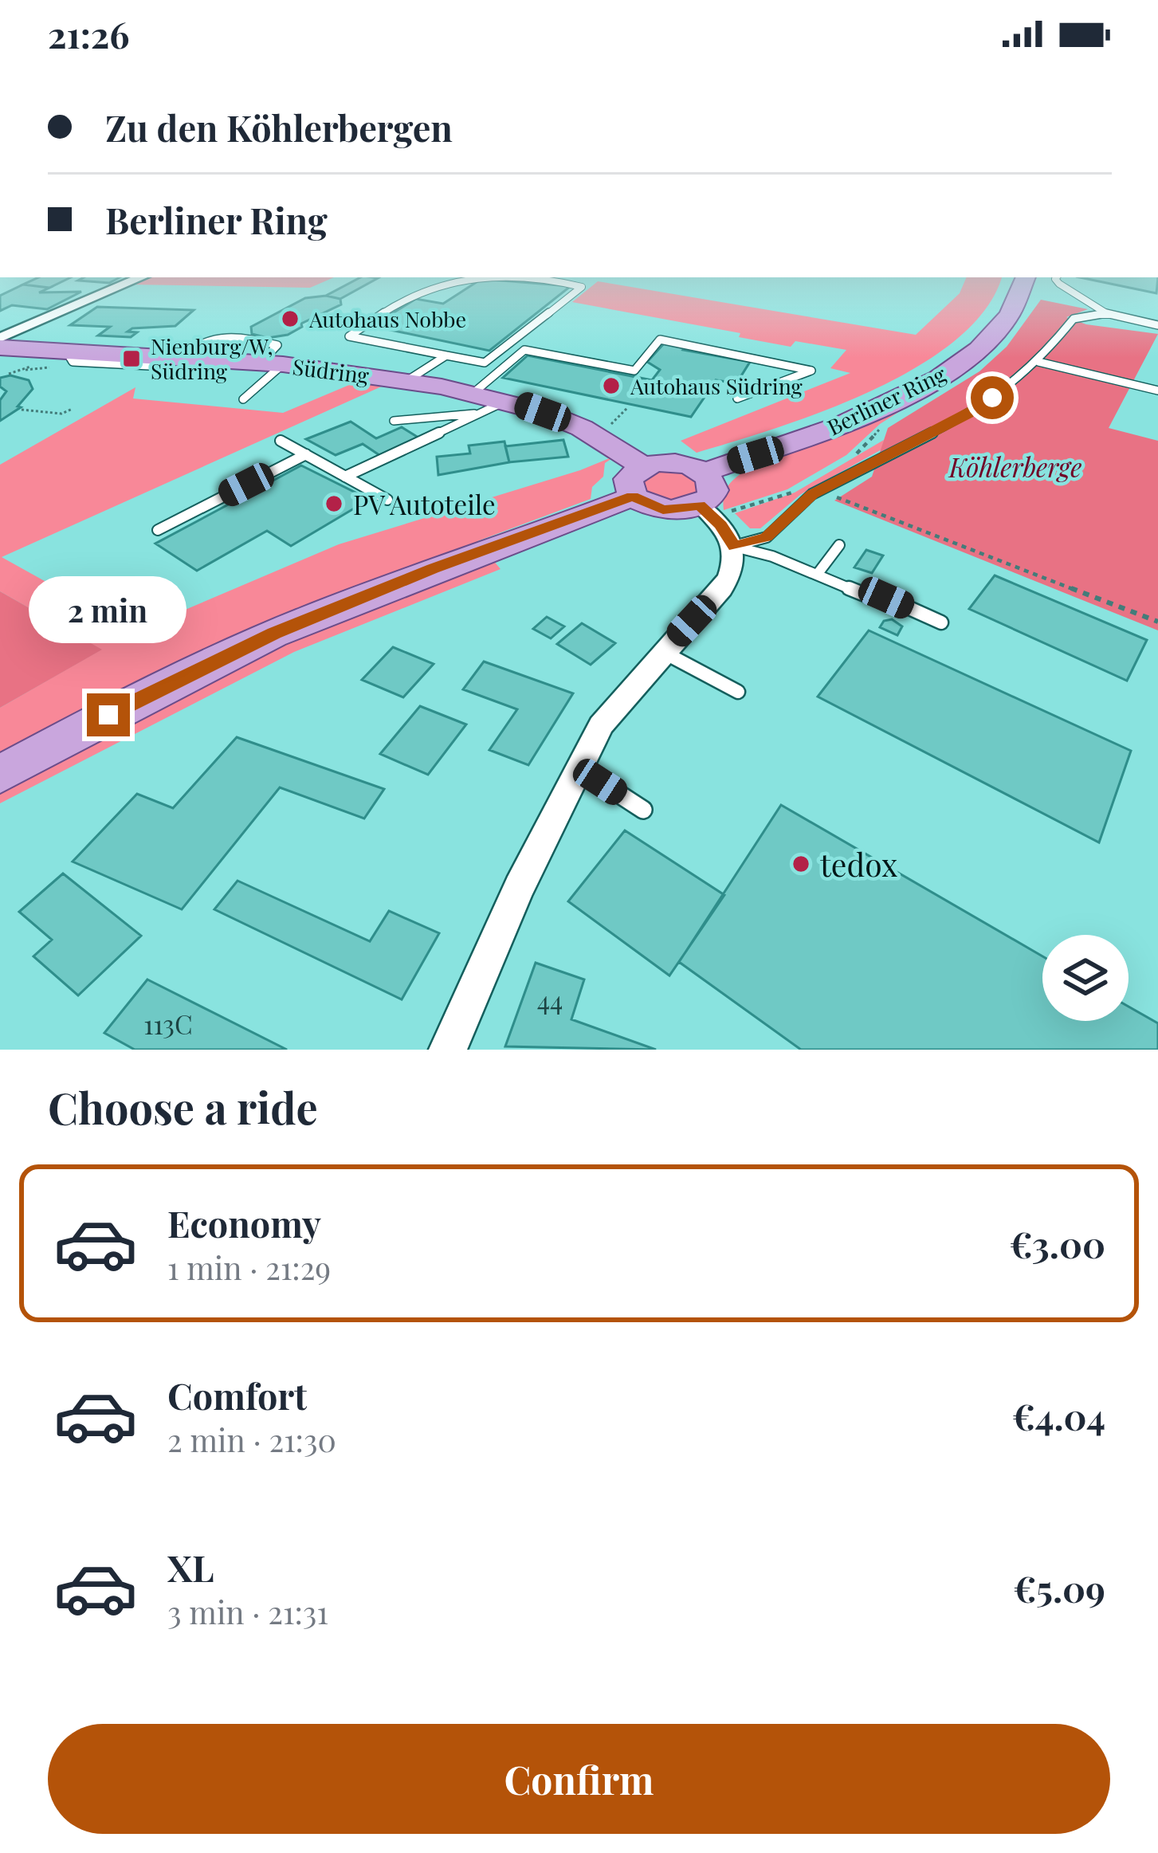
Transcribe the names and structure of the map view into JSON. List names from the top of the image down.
{
  "streets": {
    "main road": ["Südring", "Berliner Ring"]
  },
  "parks": ["Köhlerberge"],
  "places": {
    "other": [
      "Autohaus Nobbe",
      "Autohaus Südring",
      "PV Autoteile",
      "tedox"
    ],
    "transit": ["Nienburg/W, Südring"]
  },
  "house_numbers": ["44", "113C"],
  "page": {
    "status": "21:26",
    "banner": ["Zu den Köhlerbergen", "Berliner Ring"],
    "bubble": "2 min",
    "heading": "Choose a ride",
    "list": [
      {
        "name": "Economy",
        "note": "1 min · 21:29",
        "value": "€3.00"
      },
      {
        "name": "Comfort",
        "note": "2 min · 21:30",
        "value": "€4.04"
      },
      {
        "name": "XL",
        "note": "3 min · 21:31",
        "value": "€5.09"
      }
    ],
    "buttons": "Confirm"
  }
}
